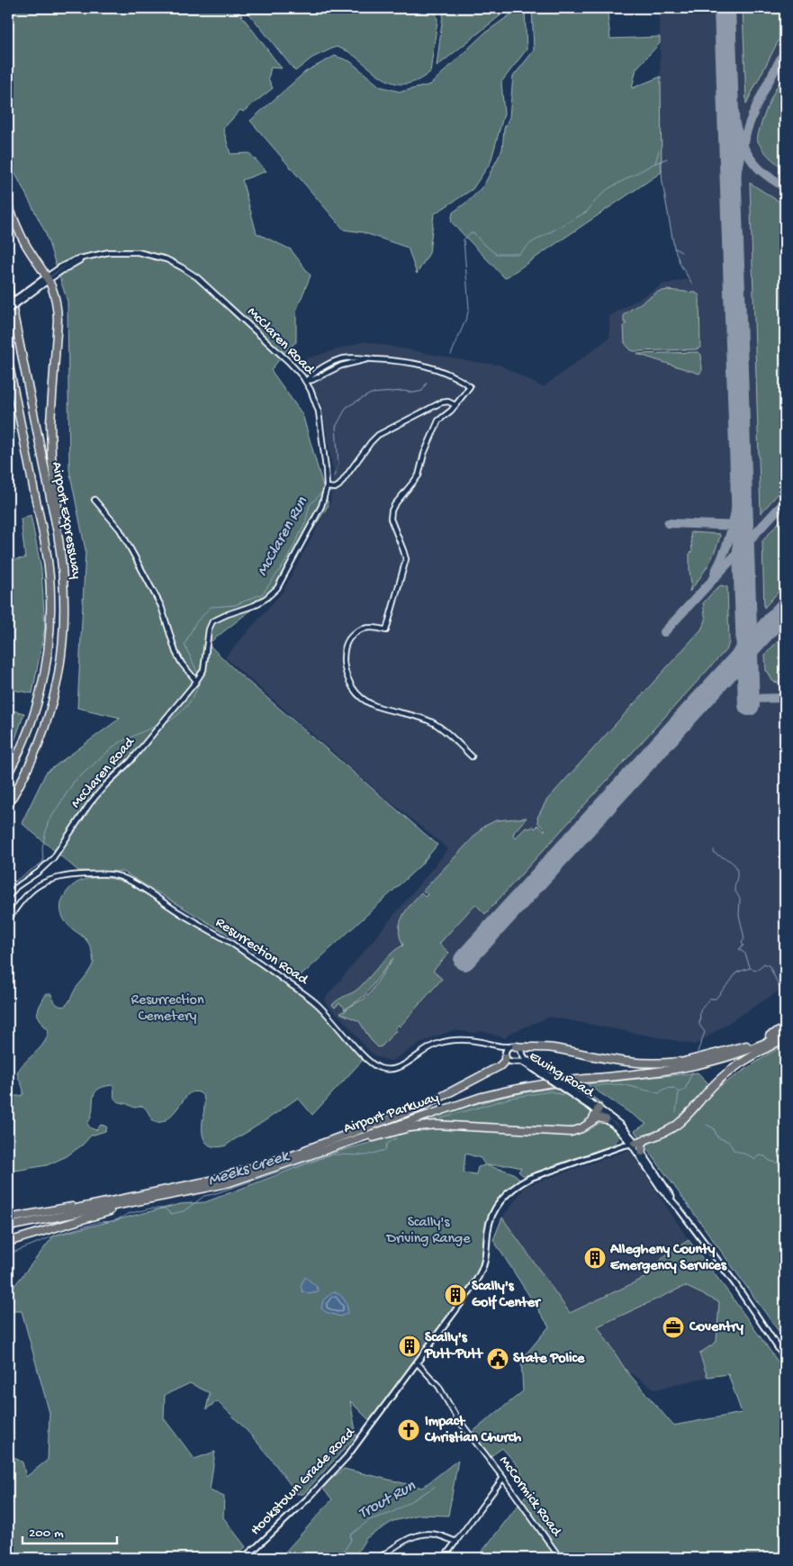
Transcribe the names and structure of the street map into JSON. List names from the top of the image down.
{
  "streets": {
    "highway": ["Airport Expressway", "Airport Parkway"],
    "street": [
      "McClaren Road",
      "Resurrection Road",
      "Ewing Road",
      "Hookstown Grade Road",
      "McCormick Road"
    ]
  },
  "crossings": [
    ["Resurrection Road", "Ewing Road"],
    ["Ewing Road", "Hookstown Grade Road"],
    ["Hookstown Grade Road", "McCormick Road"]
  ],
  "water": ["McClaren Run", "Meeks Creek", "Trout Run"],
  "parks": ["Resurrection Cemetery", "Scally's Driving Range"],
  "places": {
    "building": ["Allegheny County Emergency Services", "Scally's Golf Center", "Scally's Putt-Putt"],
    "office": ["Coventry"],
    "public building": ["State Police"],
    "church": ["Impact Christian Church"]
  },
  "scale_bar": "200 m"
}
